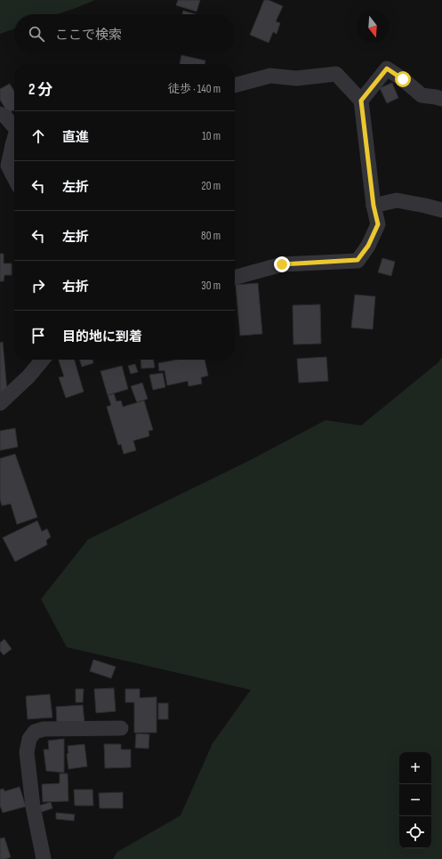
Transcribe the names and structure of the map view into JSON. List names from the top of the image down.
{
  "north": "bottom",
  "page": {
    "search": "ここで検索",
    "heading": ["2 分", "徒歩 · 140 m"],
    "list": [
      ["直進", "10 m"],
      ["左折", "20 m"],
      ["左折", "80 m"],
      ["右折", "30 m"],
      "目的地に到着"
    ],
    "map_buttons": ["+", "−"]
  }
}
